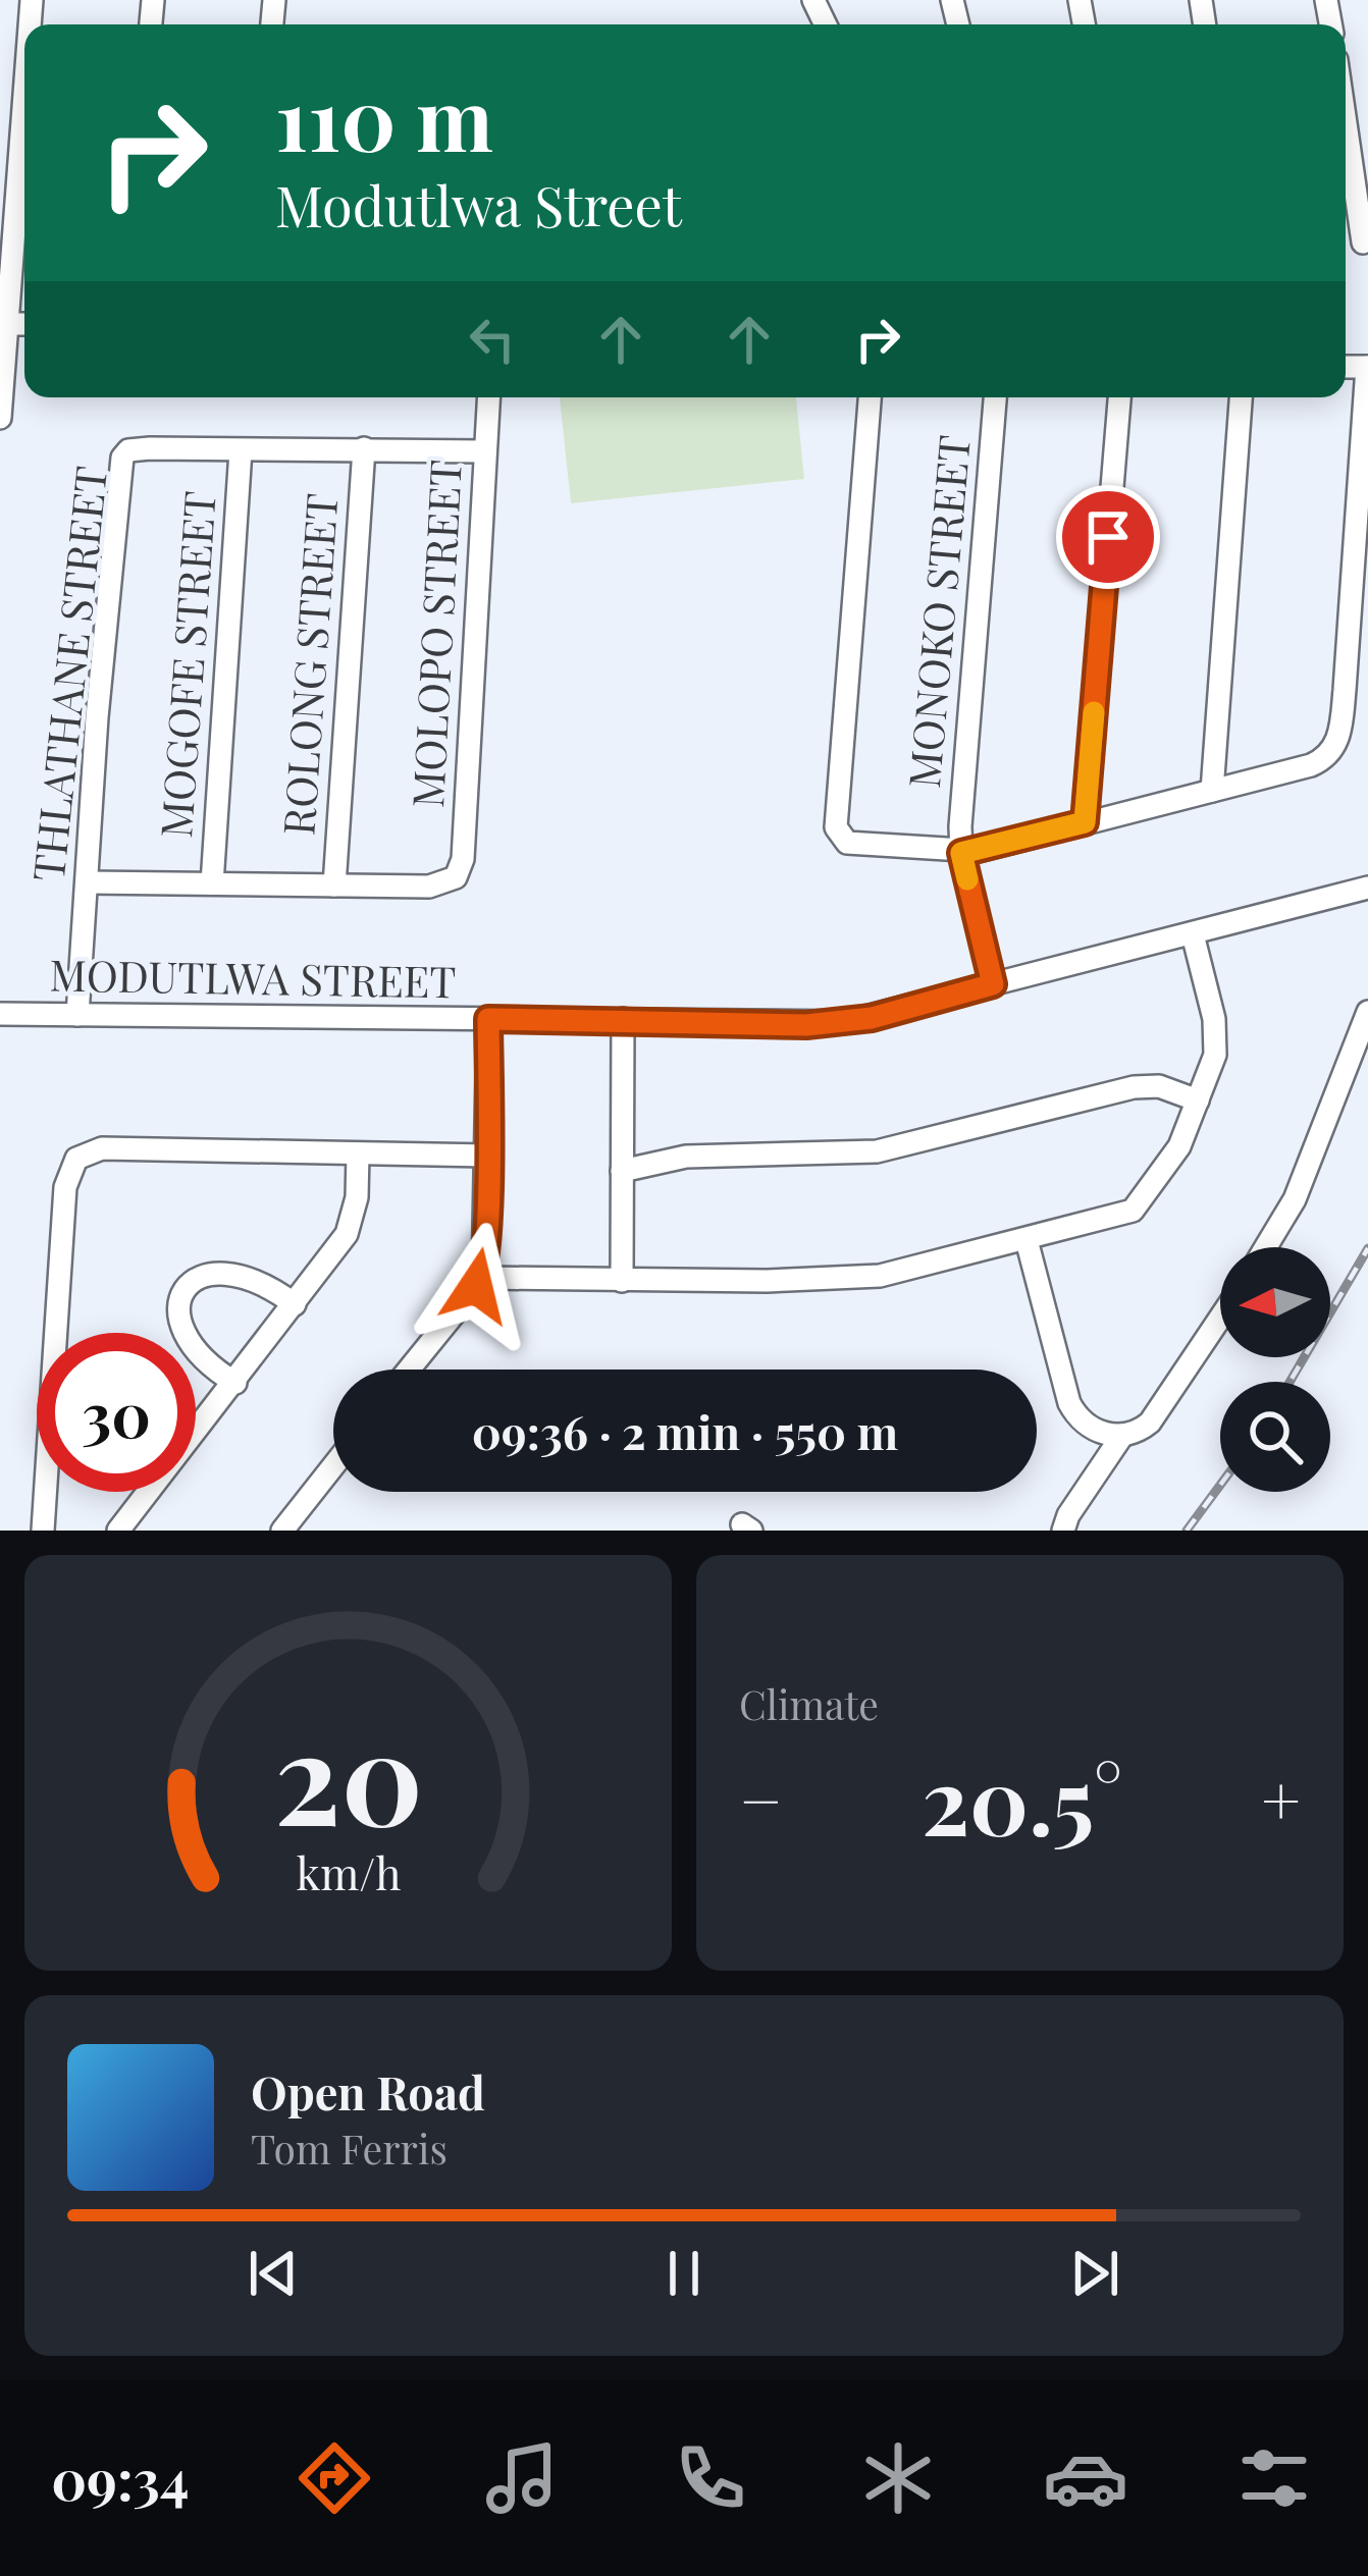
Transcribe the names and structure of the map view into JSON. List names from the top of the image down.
{
  "streets": {
    "street": [
      "MONOKO STREET",
      "MOLOPO STREET",
      "MOGOFE STREET",
      "ROLONG STREET",
      "THLATHANE STREET",
      "MODUTLWA STREET"
    ]
  },
  "crossings": [
    ["MONOKO STREET", "MODUTLWA STREET"],
    ["MOLOPO STREET", "ROLONG STREET"],
    ["MOGOFE STREET", "THLATHANE STREET"],
    ["THLATHANE STREET", "MODUTLWA STREET"]
  ],
  "north": "left",
  "page": {
    "turn": ["110 m", "Modutlwa Street"],
    "limit": "30",
    "trip": "09:36 · 2 min · 550 m",
    "tile": "Climate",
    "heat": ["−", "20.5°", "+"],
    "song": ["Open Road", "Tom Ferris"],
    "tabs": "09:34",
    "gauge": ["20", "km/h"]
  }
}
